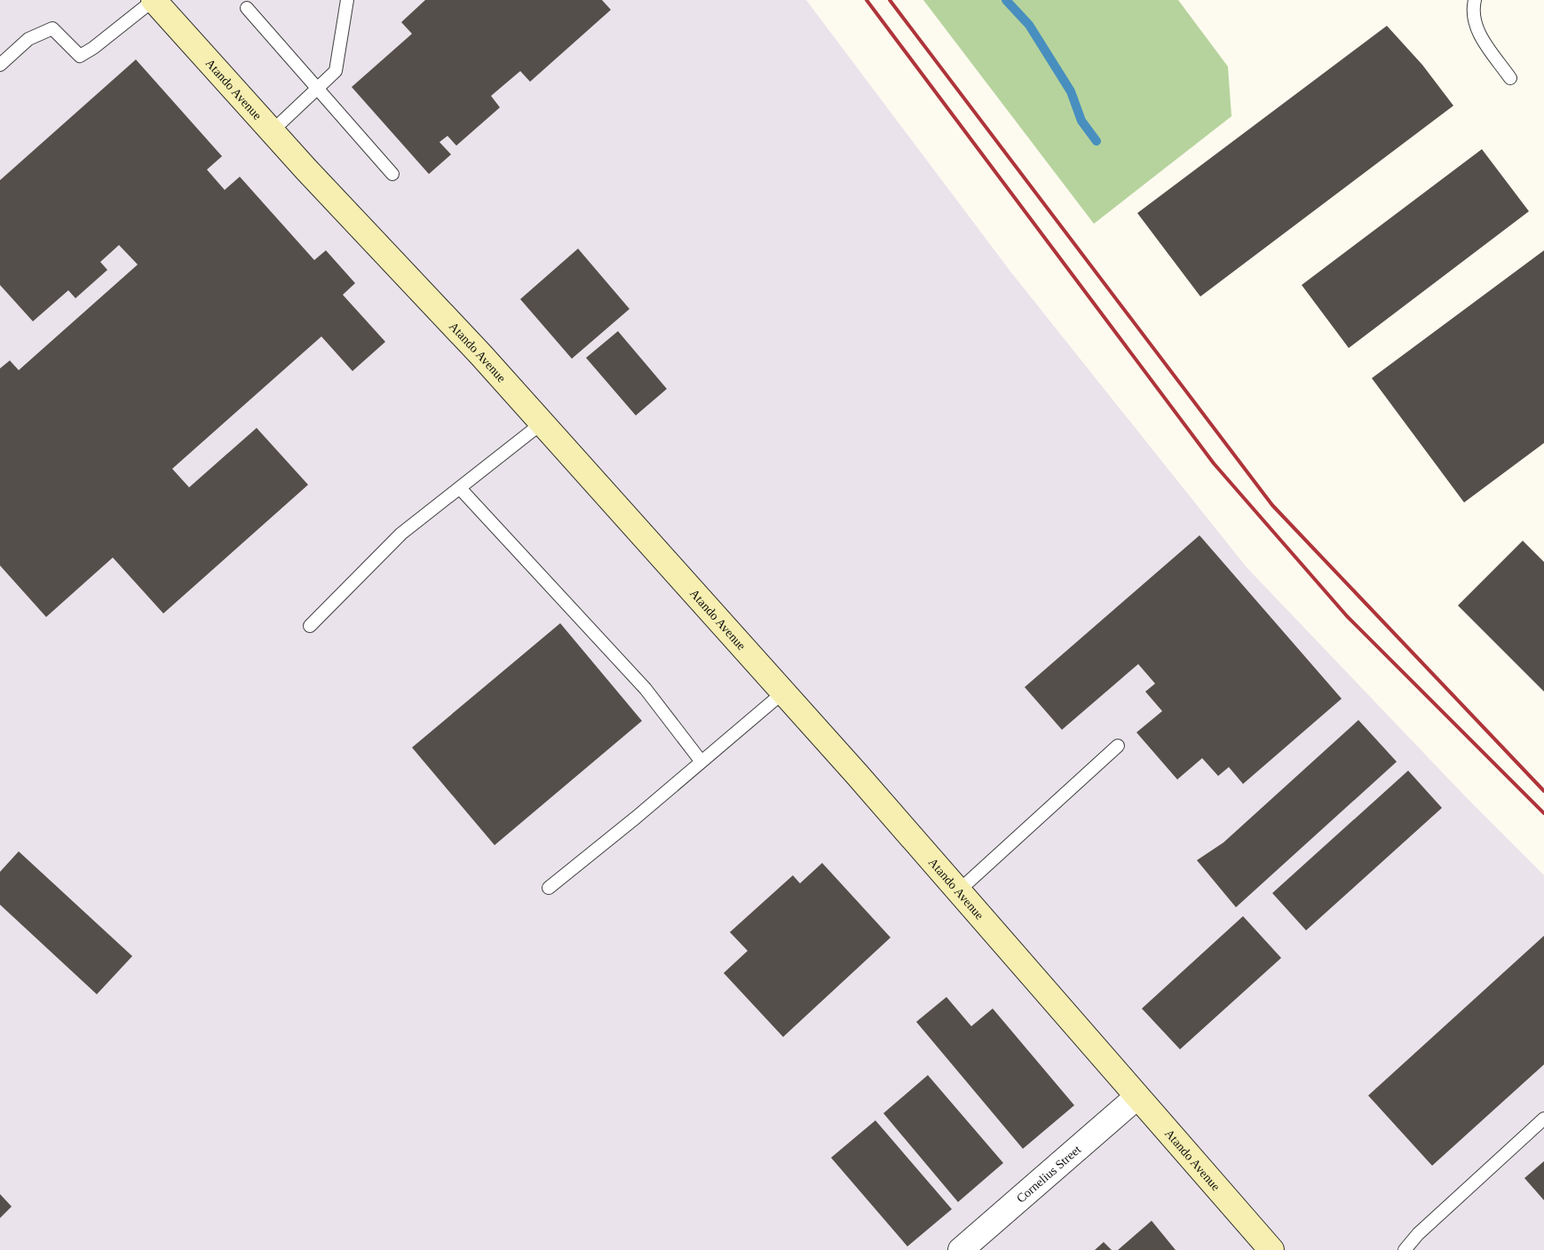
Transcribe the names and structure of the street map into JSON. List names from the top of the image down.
{
  "streets": {
    "main road": ["Atando Avenue"],
    "street": ["Cornelius Street"]
  },
  "crossings": [
    ["Atando Avenue", "Cornelius Street"]
  ]
}
